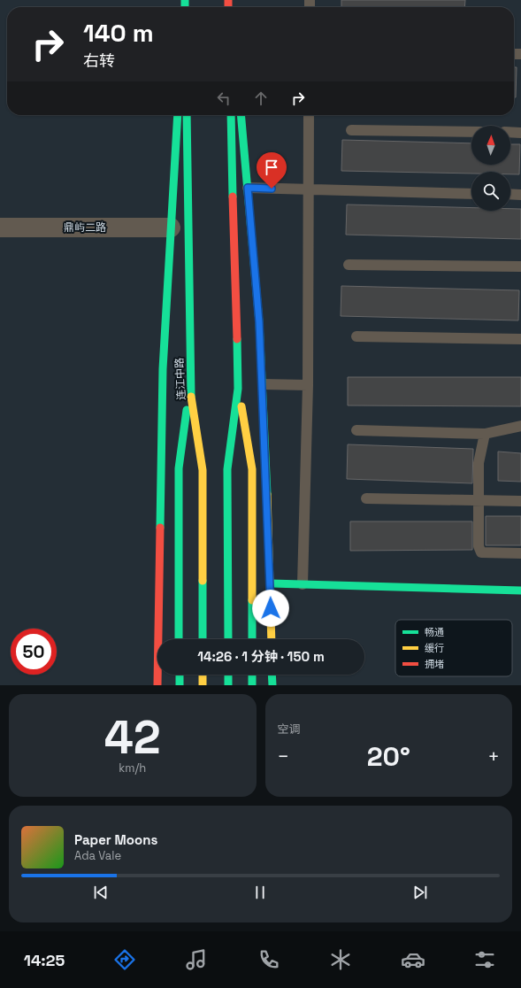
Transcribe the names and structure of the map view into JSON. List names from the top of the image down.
{
  "streets": {
    "main road": ["连江中路"],
    "street": ["鼎屿二路"]
  },
  "legend": ["畅通", "缓行", "拥堵"],
  "north": "top",
  "page": {
    "turn": ["140 m", "右转"],
    "limit": "50",
    "trip": "14:26 · 1 分钟 · 150 m",
    "tile": [
      ["42", "km/h"],
      "空调"
    ],
    "heat": ["−", "20°", "+"],
    "song": ["Paper Moons", "Ada Vale"],
    "tabs": "14:25"
  }
}
